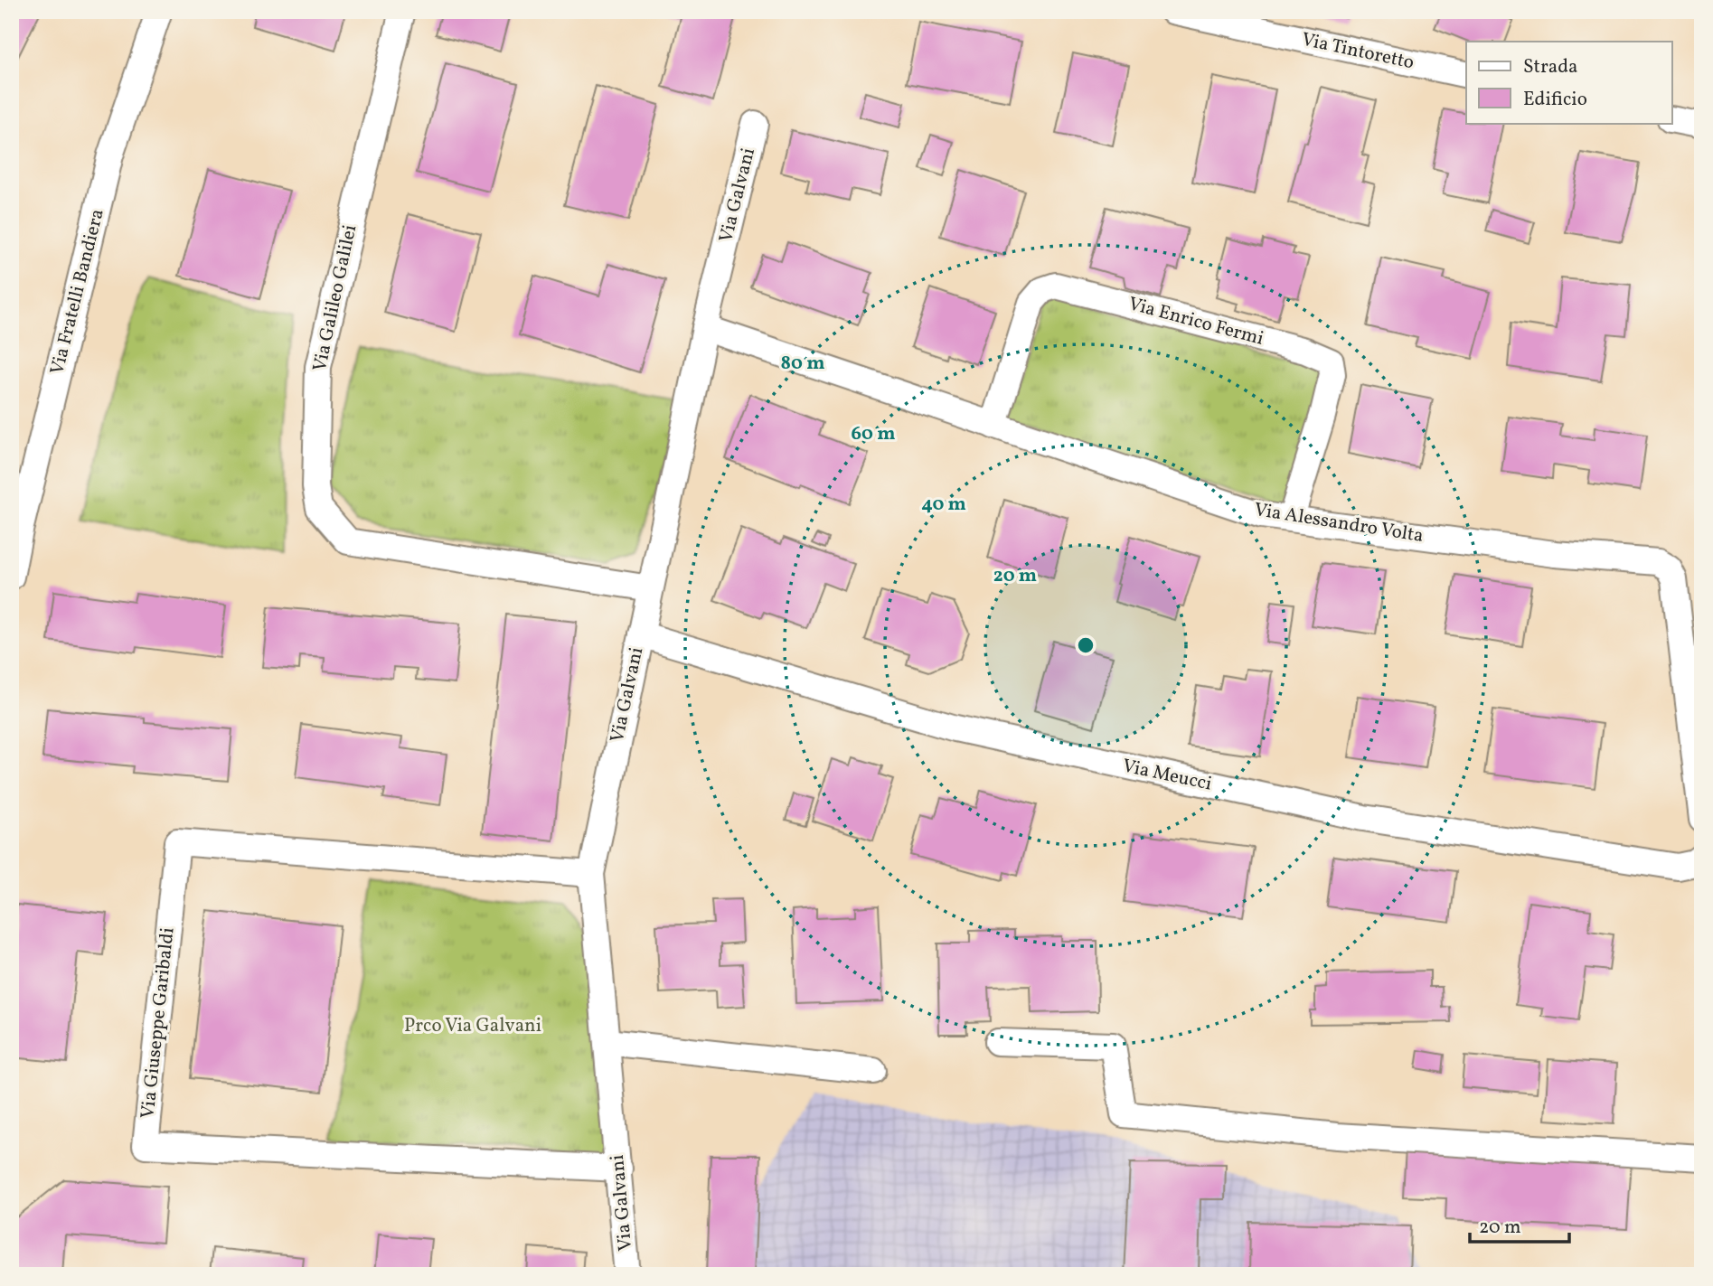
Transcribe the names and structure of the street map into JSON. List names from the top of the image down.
{
  "streets": {
    "street": [
      "Via Tintoretto",
      "Via Galvani",
      "Via Fratelli Bandiera",
      "Via Galileo Galilei",
      "Via Enrico Fermi",
      "Via Alessandro Volta",
      "Via Meucci",
      "Via Giuseppe Garibaldi"
    ]
  },
  "crossings": [
    ["Via Galvani", "Via Galileo Galilei"],
    ["Via Galvani", "Via Alessandro Volta"],
    ["Via Galvani", "Via Meucci"],
    ["Via Galvani", "Via Giuseppe Garibaldi"],
    ["Via Enrico Fermi", "Via Alessandro Volta"]
  ],
  "parks": ["Prco Via Galvani"],
  "legend": ["Strada", "Edificio"],
  "scale_bar": "20 m",
  "rings": [
    "80 m",
    "60 m",
    "40 m",
    "20 m"
  ]
}
